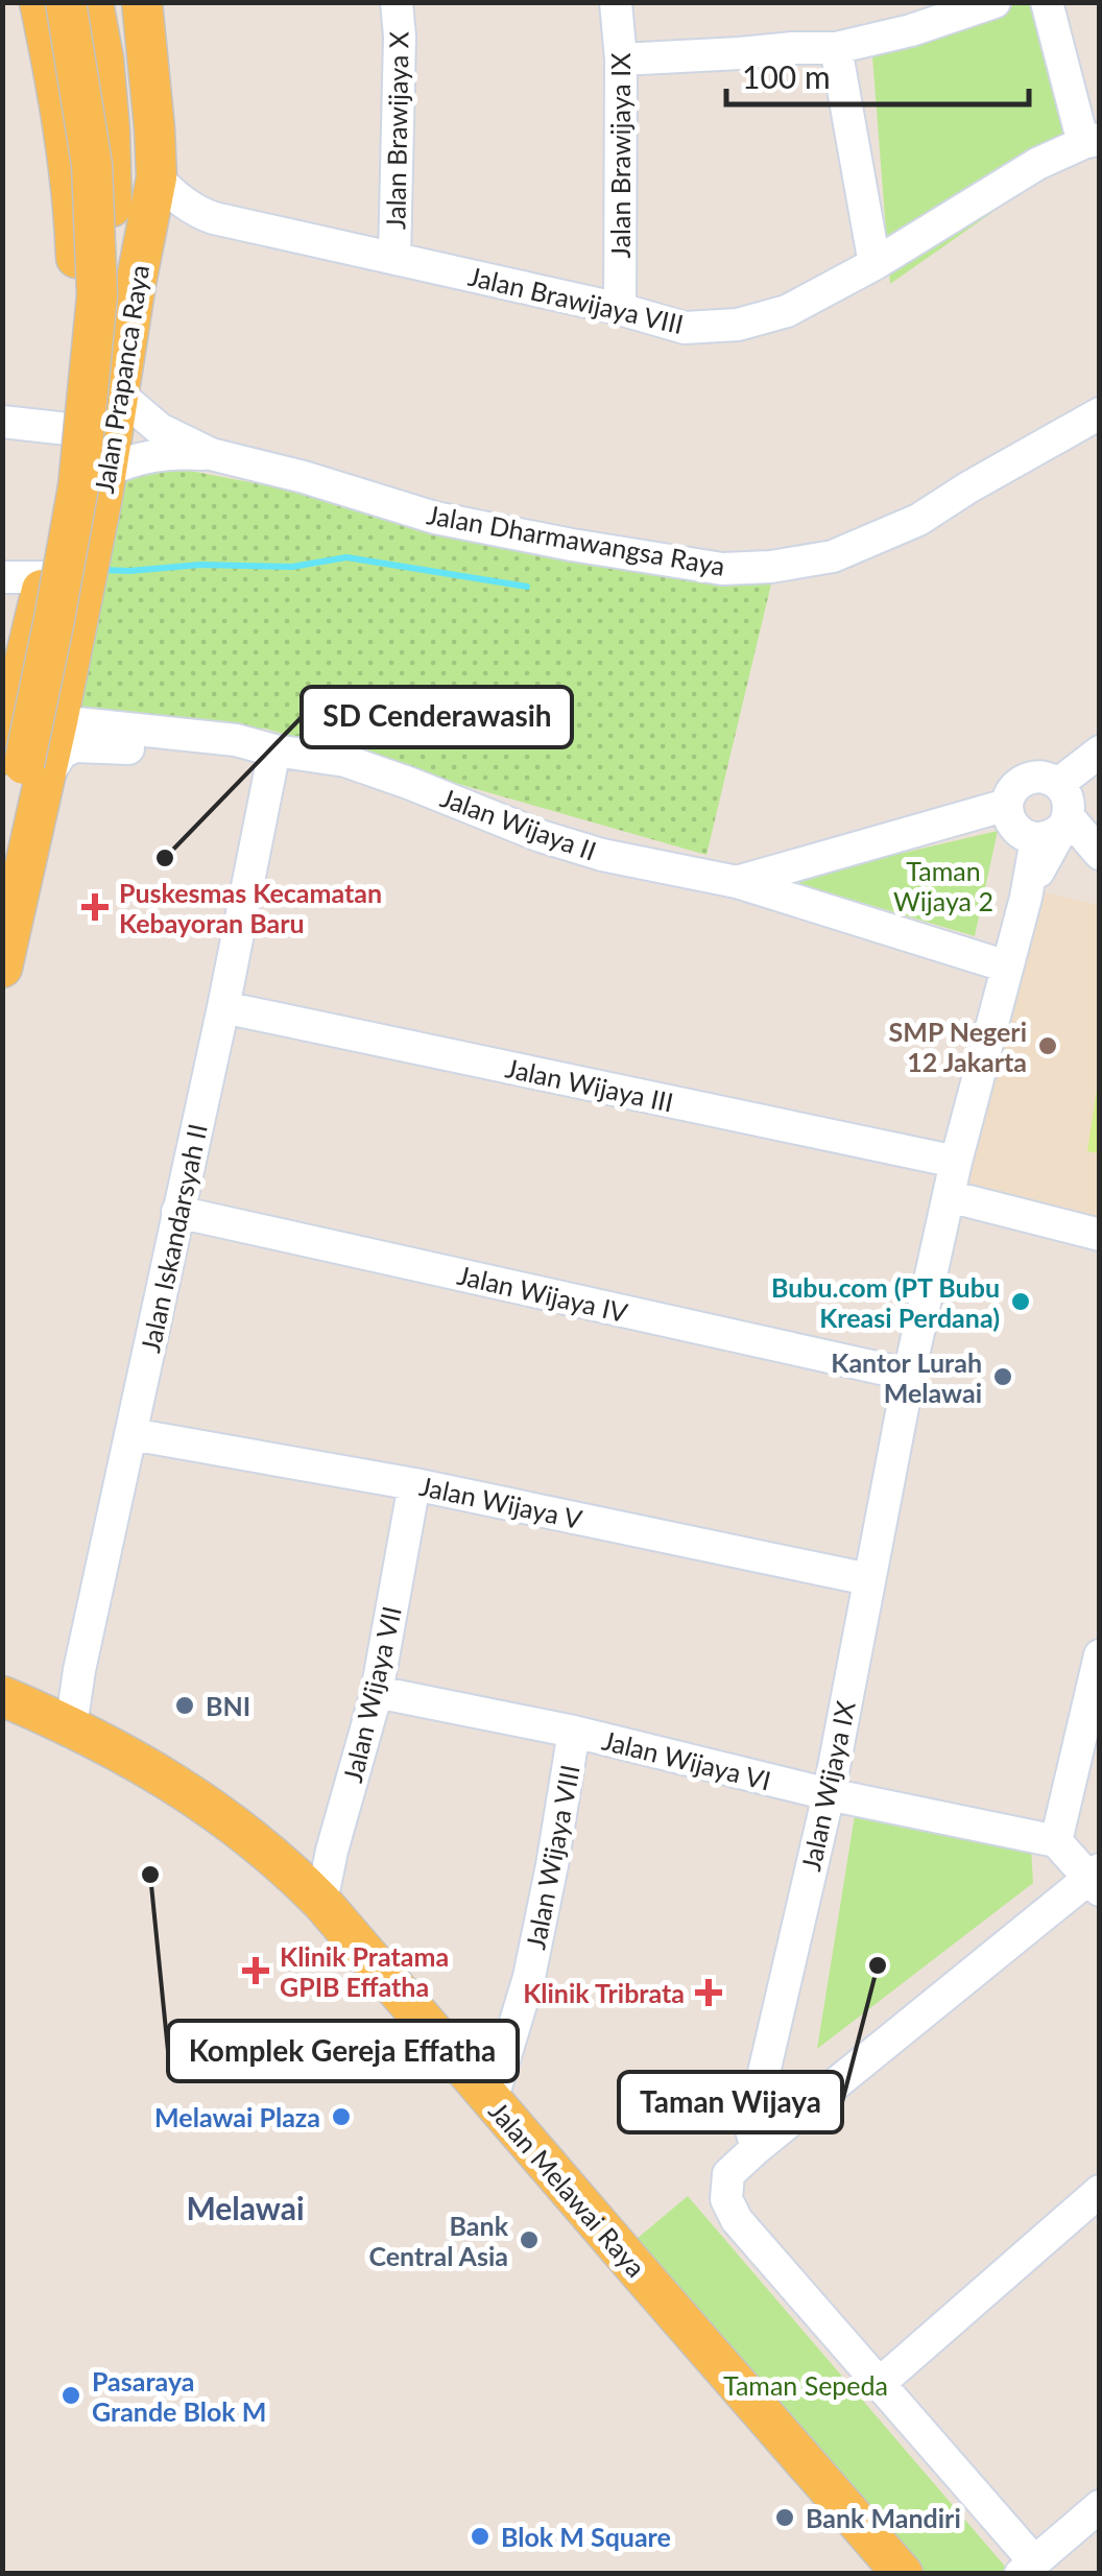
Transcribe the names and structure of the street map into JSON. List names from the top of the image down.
{
  "streets": {
    "main road": ["Jalan Prapanca Raya", "Jalan Melawai Raya"],
    "street": [
      "Jalan Brawijaya X",
      "Jalan Brawijaya IX",
      "Jalan Brawijaya VIII",
      "Jalan Dharmawangsa Raya",
      "Jalan Wijaya II",
      "Jalan Wijaya III",
      "Jalan Iskandarsyah II",
      "Jalan Wijaya IV",
      "Jalan Wijaya V",
      "Jalan Wijaya VII",
      "Jalan Wijaya VI",
      "Jalan Wijaya IX",
      "Jalan Wijaya VIII"
    ]
  },
  "crossings": [
    ["Jalan Brawijaya X", "Jalan Brawijaya VIII"],
    ["Jalan Brawijaya IX", "Jalan Brawijaya VIII"],
    ["Jalan Brawijaya VIII", "Jalan Prapanca Raya"],
    ["Jalan Prapanca Raya", "Jalan Dharmawangsa Raya"],
    ["Jalan Prapanca Raya", "Jalan Wijaya II"],
    ["Jalan Wijaya II", "Jalan Iskandarsyah II"],
    ["Jalan Wijaya II", "Jalan Wijaya IX"],
    ["Jalan Wijaya III", "Jalan Iskandarsyah II"],
    ["Jalan Wijaya III", "Jalan Wijaya IX"],
    ["Jalan Iskandarsyah II", "Jalan Wijaya IV"],
    ["Jalan Iskandarsyah II", "Jalan Wijaya V"],
    ["Jalan Iskandarsyah II", "Jalan Melawai Raya"],
    ["Jalan Wijaya IV", "Jalan Wijaya IX"],
    ["Jalan Wijaya V", "Jalan Wijaya VII"],
    ["Jalan Wijaya V", "Jalan Wijaya IX"],
    ["Jalan Wijaya VII", "Jalan Wijaya VI"],
    ["Jalan Wijaya VII", "Jalan Melawai Raya"],
    ["Jalan Wijaya VI", "Jalan Wijaya IX"],
    ["Jalan Wijaya VI", "Jalan Wijaya VIII"],
    ["Jalan Wijaya VIII", "Jalan Melawai Raya"]
  ],
  "districts": ["Melawai"],
  "parks": ["Taman Wijaya 2", "Taman Sepeda"],
  "places": {
    "other": [
      "SD Cenderawasih",
      "SMP Negeri 12 Jakarta",
      "Bubu.com (PT Bubu Kreasi Perdana)",
      "Kantor Lurah Melawai",
      "BNI",
      "Komplek Gereja Effatha",
      "Taman Wijaya",
      "Melawai Plaza",
      "Bank Central Asia",
      "Pasaraya Grande Blok M",
      "Bank Mandiri",
      "Blok M Square"
    ],
    "health": ["Puskesmas Kecamatan Kebayoran Baru", "Klinik Pratama GPIB Effatha", "Klinik Tribrata"]
  },
  "scale_bar": "100 m"
}
